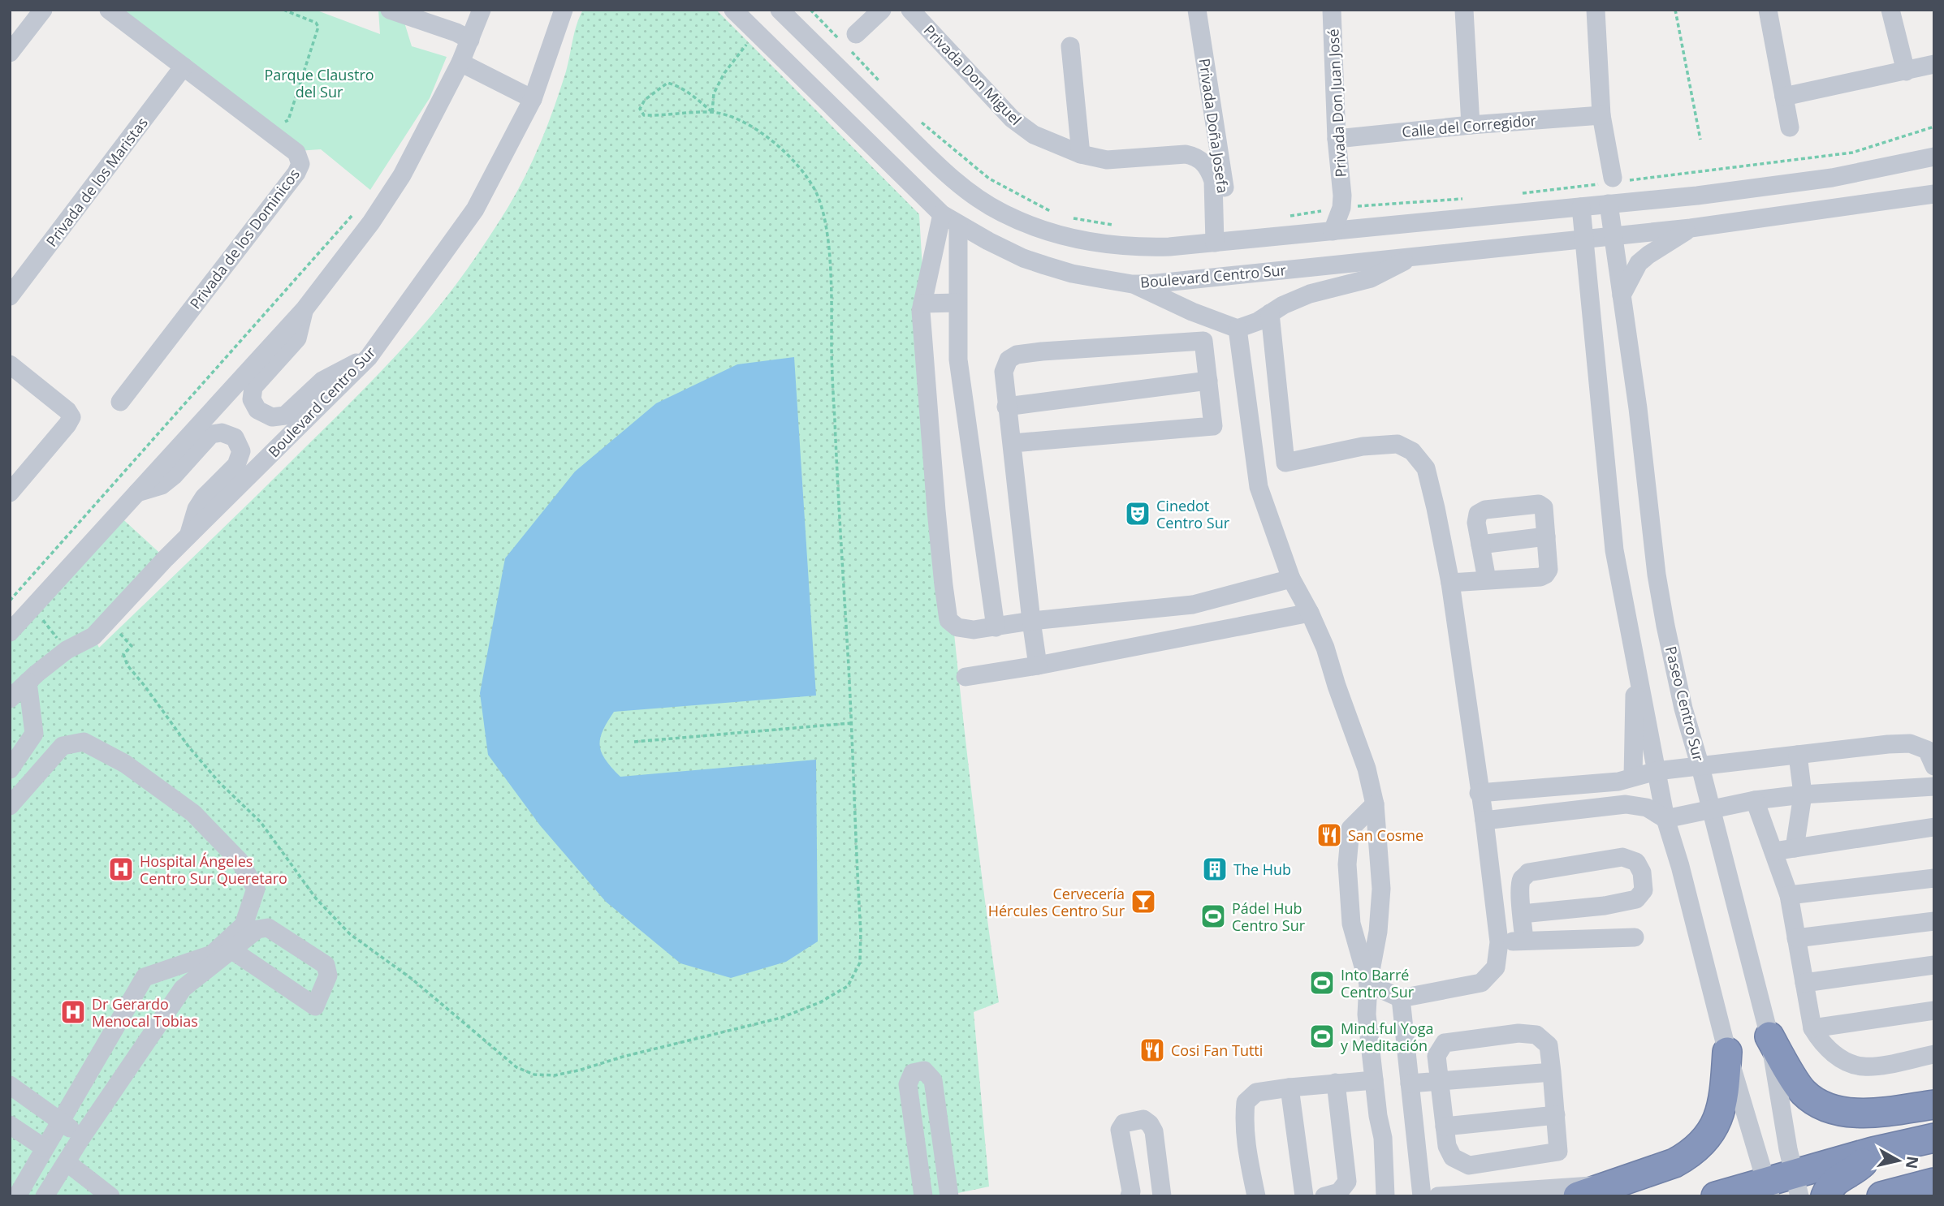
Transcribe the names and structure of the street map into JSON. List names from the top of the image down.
{
  "streets": {
    "street": [
      "Privada Don Miguel",
      "Privada Don Juan José",
      "Privada Doña Josefa",
      "Calle del Corregidor",
      "Privada de los Maristas",
      "Privada de los Dominicos",
      "Boulevard Centro Sur",
      "Paseo Centro Sur"
    ]
  },
  "crossings": [
    ["Privada Don Miguel", "Privada Doña Josefa"],
    ["Privada Don Juan José", "Calle del Corregidor"],
    ["Privada de los Maristas", "Privada de los Dominicos"],
    ["Boulevard Centro Sur", "Paseo Centro Sur"]
  ],
  "parks": ["Parque Claustro del Sur"],
  "places": {
    "theatre": ["Cinedot Centro Sur"],
    "restaurant": ["San Cosme", "Cosi Fan Tutti"],
    "hospital": ["Hospital Ángeles Centro Sur Queretaro", "Dr Gerardo Menocal Tobias"],
    "building": ["The Hub"],
    "bar": ["Cervecería Hércules Centro Sur"],
    "sports": ["Pádel Hub Centro Sur", "Into Barré Centro Sur", "Mind.ful Yoga y Meditación"]
  },
  "north": "right"
}
